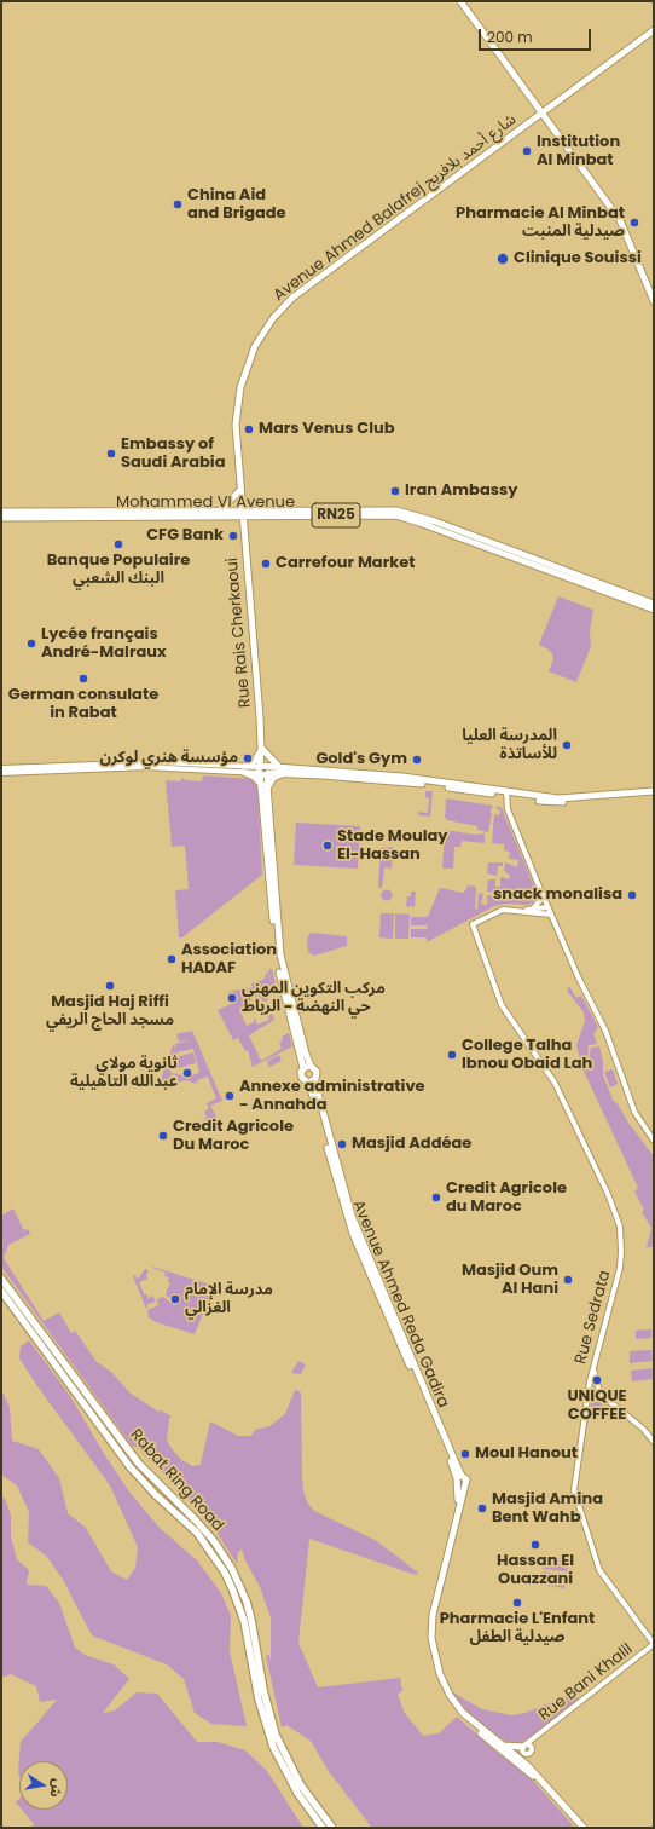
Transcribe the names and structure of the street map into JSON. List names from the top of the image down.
{
  "streets": {
    "highway": ["Rabat Ring Road"],
    "main road": [
      "Avenue Ahmed Balafrej شارع أحمد بلافريج",
      "Mohammed VI Avenue",
      "RN25",
      "Rue Rais Cherkaoui",
      "Avenue Ahmed Reda Gadira"
    ],
    "street": ["Rue Sedrata", "Rue Bani Khalil"]
  },
  "crossings": [
    ["Avenue Ahmed Balafrej شارع أحمد بلافريج", "Mohammed VI Avenue"],
    ["Avenue Ahmed Balafrej شارع أحمد بلافريج", "RN25"],
    ["Avenue Ahmed Balafrej شارع أحمد بلافريج", "Rue Rais Cherkaoui"],
    ["Mohammed VI Avenue", "RN25"],
    ["Mohammed VI Avenue", "Rue Rais Cherkaoui"],
    ["RN25", "Rue Rais Cherkaoui"],
    ["Avenue Ahmed Reda Gadira", "Rue Bani Khalil"],
    ["Rue Sedrata", "Rue Bani Khalil"]
  ],
  "places": [
    "Institution Al Minbat",
    "China Aid and Brigade",
    "Pharmacie Al Minbat صيدلية المنبت",
    "Clinique Souissi",
    "Mars Venus Club",
    "Embassy of Saudi Arabia",
    "Iran Ambassy",
    "CFG Bank",
    "Banque Populaire البنك الشعبي",
    "Carrefour Market",
    "Lycée français André-Malraux",
    "German consulate in Rabat",
    "المدرسة العليا للأساتذة",
    "مؤسسة هنري لوكرن",
    "Gold's Gym",
    "Stade Moulay El-Hassan",
    "snack monalisa",
    "Association HADAF",
    "Masjid Haj Riffi مسجد الحاج الريفي",
    "مركب التكوين المهني حي النهضة - الرباط",
    "College Talha Ibnou Obaid Lah",
    "ثانوية مولاي عبدالله التاهيلية",
    "Annexe administrative - Annahda",
    "Credit Agricole Du Maroc",
    "Masjid Addéae",
    "Credit Agricole du Maroc",
    "Masjid Oum Al Hani",
    "مدرسة الإمام الغزالي",
    "UNIQUE COFFEE",
    "Moul Hanout",
    "Masjid Amina Bent Wahb",
    "Hassan El Ouazzani",
    "Pharmacie L'Enfant صيدلية الطفل"
  ],
  "scale_bar": "200 m",
  "north": "right"
}
